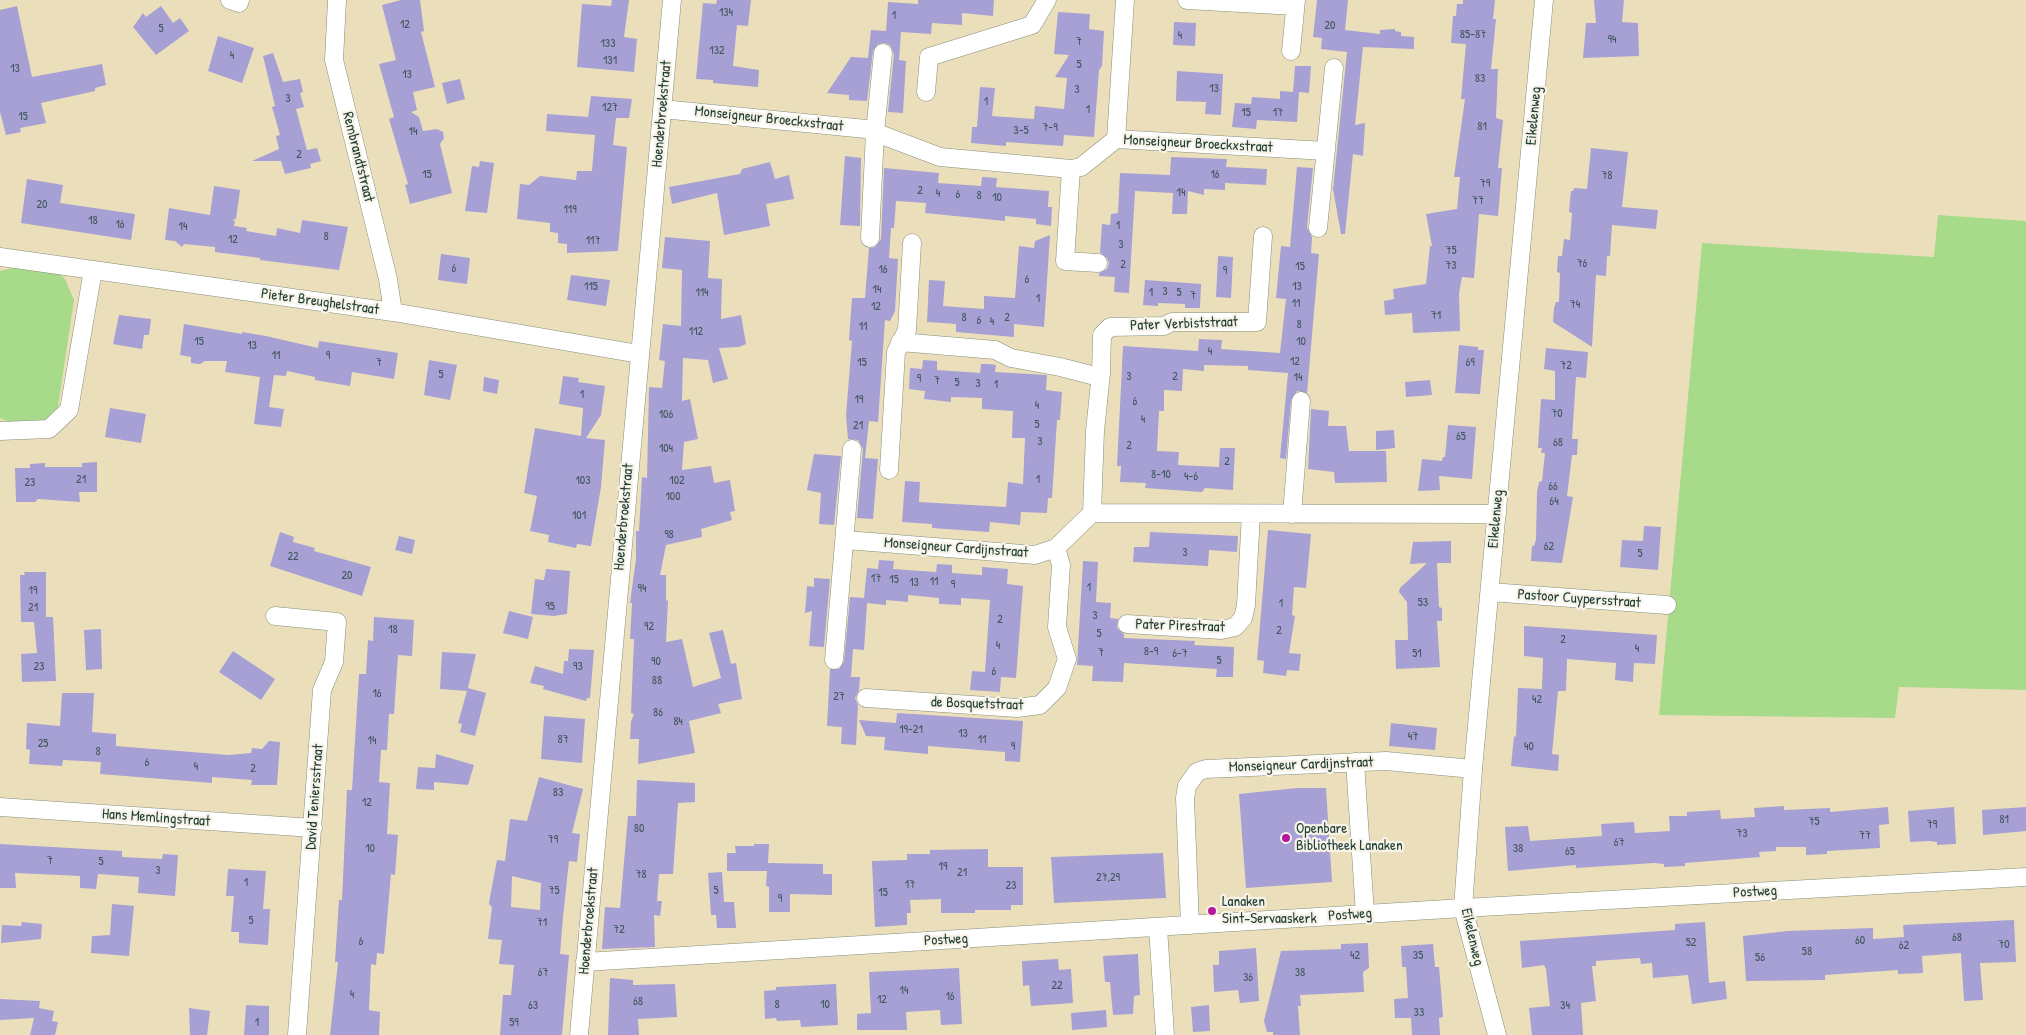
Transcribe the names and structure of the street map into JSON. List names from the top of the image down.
{
  "streets": {
    "street": [
      "Hoenderbroekstraat",
      "Eikelenweg",
      "Monseigneur Broeckxstraat",
      "Rembrandtstraat",
      "Pieter Breughelstraat",
      "Pater Verbiststraat",
      "Monseigneur Cardijnstraat",
      "Pastoor Cuypersstraat",
      "Pater Pirestraat",
      "de Bosquetstraat",
      "David Teniersstraat",
      "Hans Memlingstraat",
      "Postweg"
    ]
  },
  "crossings": [
    ["Hoenderbroekstraat", "Monseigneur Broeckxstraat"],
    ["Hoenderbroekstraat", "Pieter Breughelstraat"],
    ["Hoenderbroekstraat", "Postweg"],
    ["Eikelenweg", "Monseigneur Cardijnstraat"],
    ["Eikelenweg", "Pastoor Cuypersstraat"],
    ["Eikelenweg", "Postweg"],
    ["Rembrandtstraat", "Pieter Breughelstraat"],
    ["Monseigneur Cardijnstraat", "de Bosquetstraat"],
    ["Monseigneur Cardijnstraat", "Postweg"],
    ["David Teniersstraat", "Hans Memlingstraat"]
  ],
  "places": ["Openbare Bibliotheek Lanaken", "Lanaken Sint-Servaaskerk"],
  "house_numbers": [
    "134",
    "1",
    "12",
    "20",
    "5",
    "85-87",
    "4",
    "94",
    "7",
    "133",
    "132",
    "4",
    "131",
    "5",
    "13",
    "13",
    "83",
    "13",
    "3",
    "3",
    "1",
    "127",
    "1",
    "15",
    "17",
    "15",
    "81",
    "7-9",
    "3-5",
    "14",
    "2",
    "15",
    "16",
    "78",
    "79",
    "2",
    "14",
    "4",
    "6",
    "8",
    "10",
    "77",
    "20",
    "119",
    "18",
    "16",
    "1",
    "14",
    "8",
    "12",
    "117",
    "3",
    "75",
    "76",
    "2",
    "73",
    "15",
    "6",
    "16",
    "9",
    "6",
    "115",
    "13",
    "14",
    "3",
    "114",
    "1",
    "5",
    "7",
    "1",
    "11",
    "74",
    "12",
    "71",
    "8",
    "2",
    "6",
    "4",
    "8",
    "11",
    "112",
    "15",
    "10",
    "13",
    "4",
    "11",
    "9",
    "12",
    "7",
    "15",
    "69",
    "72",
    "5",
    "3",
    "2",
    "14",
    "9",
    "7",
    "5",
    "3",
    "1",
    "1",
    "19",
    "6",
    "4",
    "70",
    "106",
    "4",
    "5",
    "21",
    "65",
    "3",
    "68",
    "2",
    "104",
    "2",
    "8-10",
    "4-6",
    "21",
    "1",
    "103",
    "102",
    "23",
    "66",
    "100",
    "64",
    "101",
    "98",
    "62",
    "3",
    "5",
    "22",
    "20",
    "17",
    "15",
    "11",
    "13",
    "9",
    "1",
    "94",
    "19",
    "53",
    "1",
    "95",
    "21",
    "3",
    "2",
    "92",
    "18",
    "2",
    "5",
    "2",
    "4",
    "4",
    "8-9",
    "7",
    "6-7",
    "51",
    "5",
    "90",
    "23",
    "93",
    "6",
    "88",
    "16",
    "27",
    "42",
    "86",
    "84",
    "19-21",
    "13",
    "47",
    "87",
    "11",
    "14",
    "25",
    "9",
    "40",
    "8",
    "6",
    "4",
    "2",
    "83",
    "12",
    "81",
    "75",
    "79",
    "80",
    "73",
    "77",
    "79",
    "67",
    "10",
    "38",
    "65",
    "7",
    "5",
    "19",
    "3",
    "21",
    "78",
    "27,29",
    "1",
    "17",
    "23",
    "75",
    "5",
    "15",
    "9",
    "5",
    "71",
    "72",
    "68",
    "60",
    "6",
    "52",
    "70",
    "62",
    "58",
    "42",
    "35",
    "56",
    "67",
    "38",
    "36",
    "22",
    "14",
    "4",
    "16",
    "12",
    "68",
    "8",
    "10",
    "63",
    "34",
    "33",
    "1",
    "59"
  ]
}
